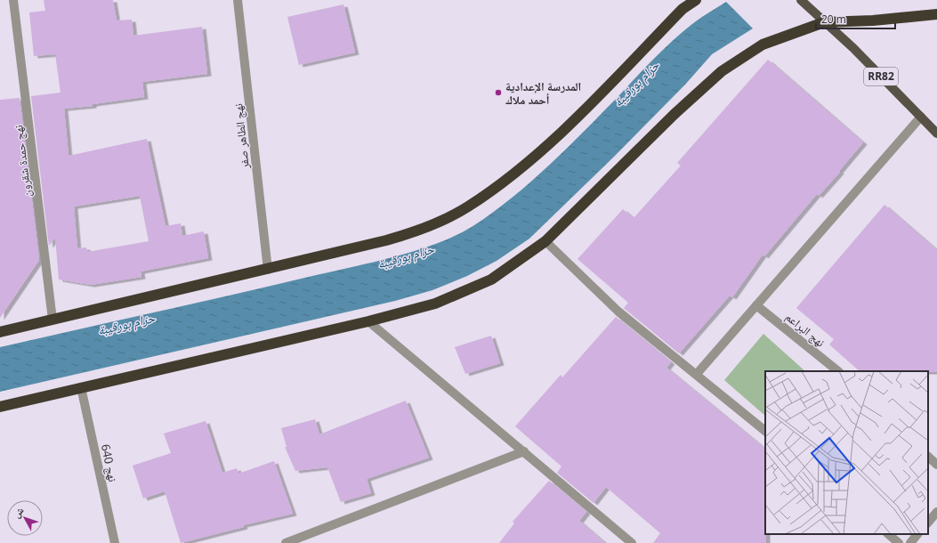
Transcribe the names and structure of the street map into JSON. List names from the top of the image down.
{
  "streets": {
    "main road": ["RR82"],
    "street": [
      "نهج الطاهر صفر",
      "نهج حمدة شقرون",
      "نهج البراعم",
      "نهج 640"
    ]
  },
  "water": ["حزام بورقيبة"],
  "places": ["المدرسة الإعدادية أحمد ملاك"],
  "scale_bar": "20 m",
  "north": "top left"
}
